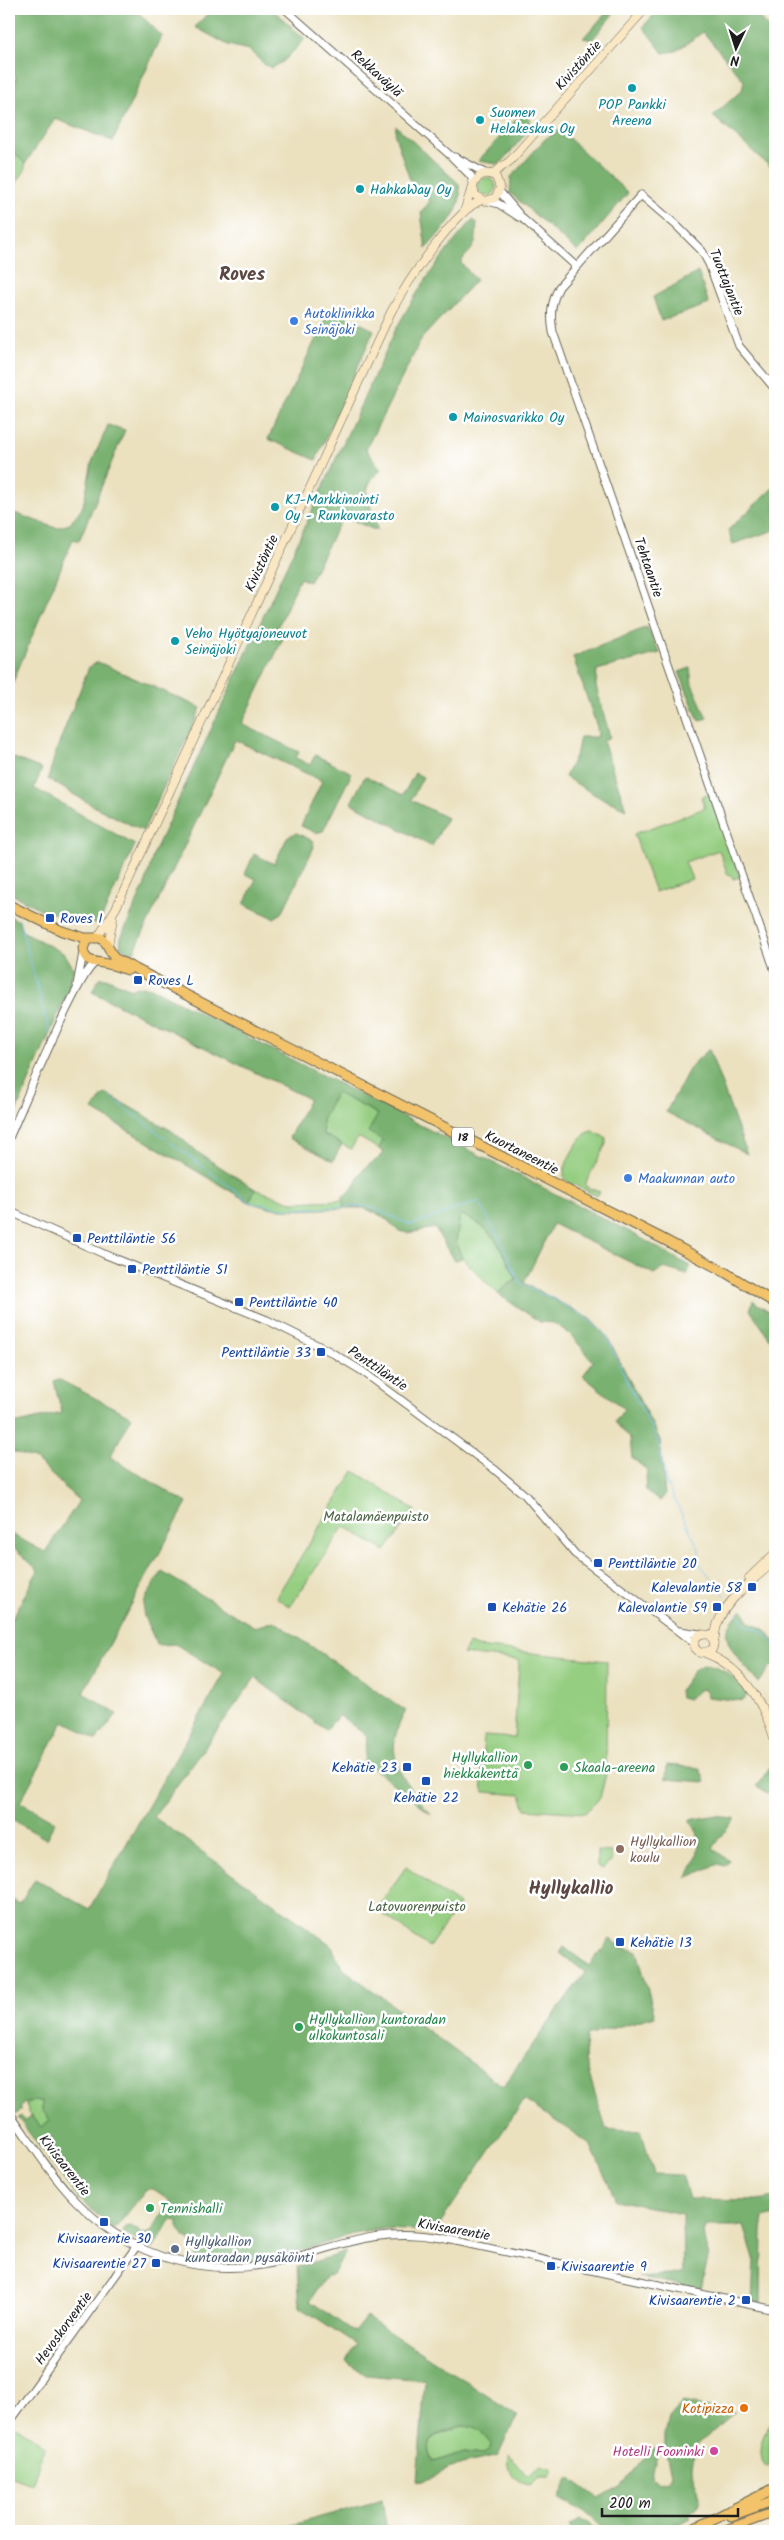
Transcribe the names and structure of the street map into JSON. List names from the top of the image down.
{
  "streets": {
    "highway": ["18", "Kuortaneentie"],
    "main road": ["Kivistöntie"],
    "street": [
      "Rekkaväylä",
      "Tuottajantie",
      "Tehtaantie",
      "Penttiläntie",
      "Kivisaarentie",
      "Hevoskorventie"
    ]
  },
  "crossings": [
    ["Kivistöntie", "Rekkaväylä"],
    ["Kivistöntie", "18"],
    ["Kivistöntie", "Kuortaneentie"],
    ["Tuottajantie", "Tehtaantie"],
    ["18", "Kuortaneentie"],
    ["Kivisaarentie", "Hevoskorventie"]
  ],
  "districts": ["Roves", "Hyllykallio"],
  "parks": ["Matalamäenpuisto", "Latovuorenpuisto"],
  "places": {
    "other": [
      "POP Pankki Areena",
      "Suomen Helakeskus Oy",
      "HahkaWay Oy",
      "Autoklinikka Seinäjoki",
      "Mainosvarikko Oy",
      "KJ-Markkinointi Oy - Runkovarasto",
      "Veho Hyötyajoneuvot Seinäjoki",
      "Maakunnan auto",
      "Hyllykallion hiekkakenttä",
      "Skaala-areena",
      "Hyllykallion koulu",
      "Hyllykallion kuntoradan ulkokuntosali",
      "Tennishalli",
      "Hyllykallion kuntoradan pysäköinti",
      "Kotipizza",
      "Hotelli Fooninki"
    ],
    "transit": [
      "Roves I",
      "Roves L",
      "Penttiläntie 56",
      "Penttiläntie 51",
      "Penttiläntie 40",
      "Penttiläntie 33",
      "Penttiläntie 20",
      "Kalevalantie 58",
      "Kehätie 26",
      "Kalevalantie 59",
      "Kehätie 23",
      "Kehätie 22",
      "Kehätie 13",
      "Kivisaarentie 30",
      "Kivisaarentie 27",
      "Kivisaarentie 9",
      "Kivisaarentie 2"
    ]
  },
  "scale_bar": "200 m",
  "north": "bottom"
}
